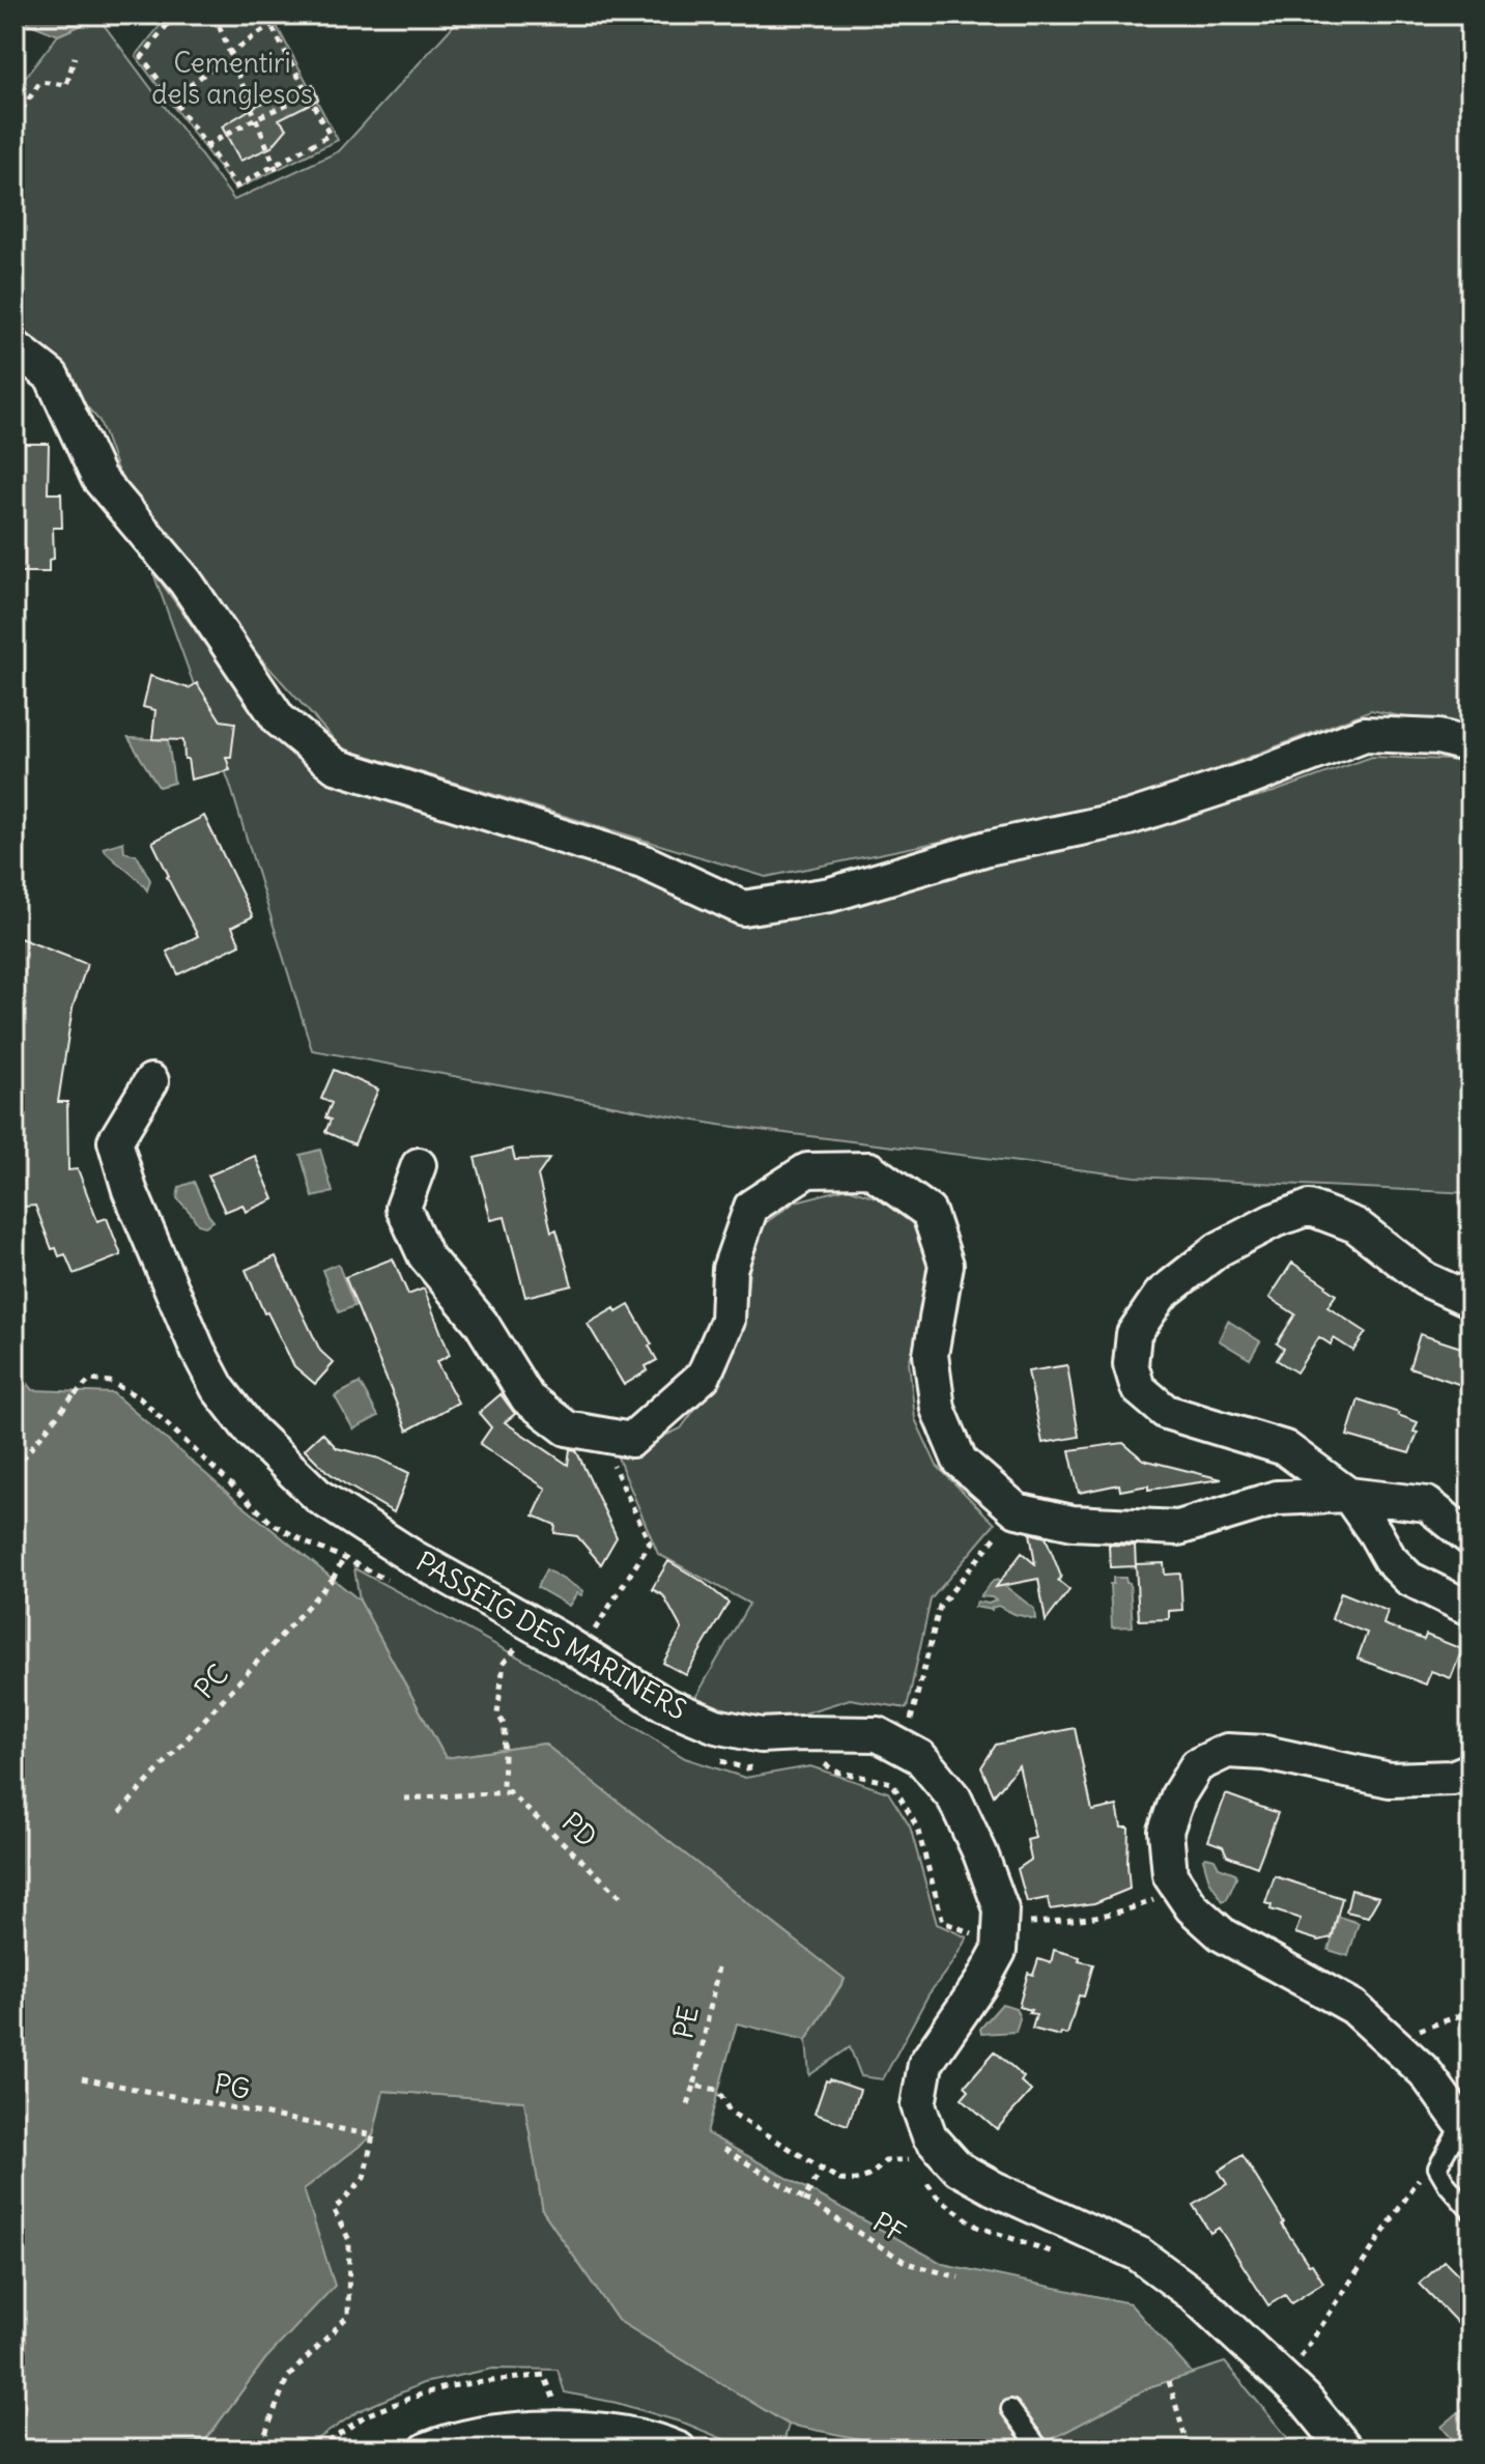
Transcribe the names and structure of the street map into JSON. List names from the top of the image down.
{
  "streets": {
    "street": ["PASSEIG DES MARINERS"],
    "path": [
      "PC",
      "PD",
      "PE",
      "PG",
      "PF"
    ]
  },
  "parks": ["Cementiri dels anglesos"]
}
